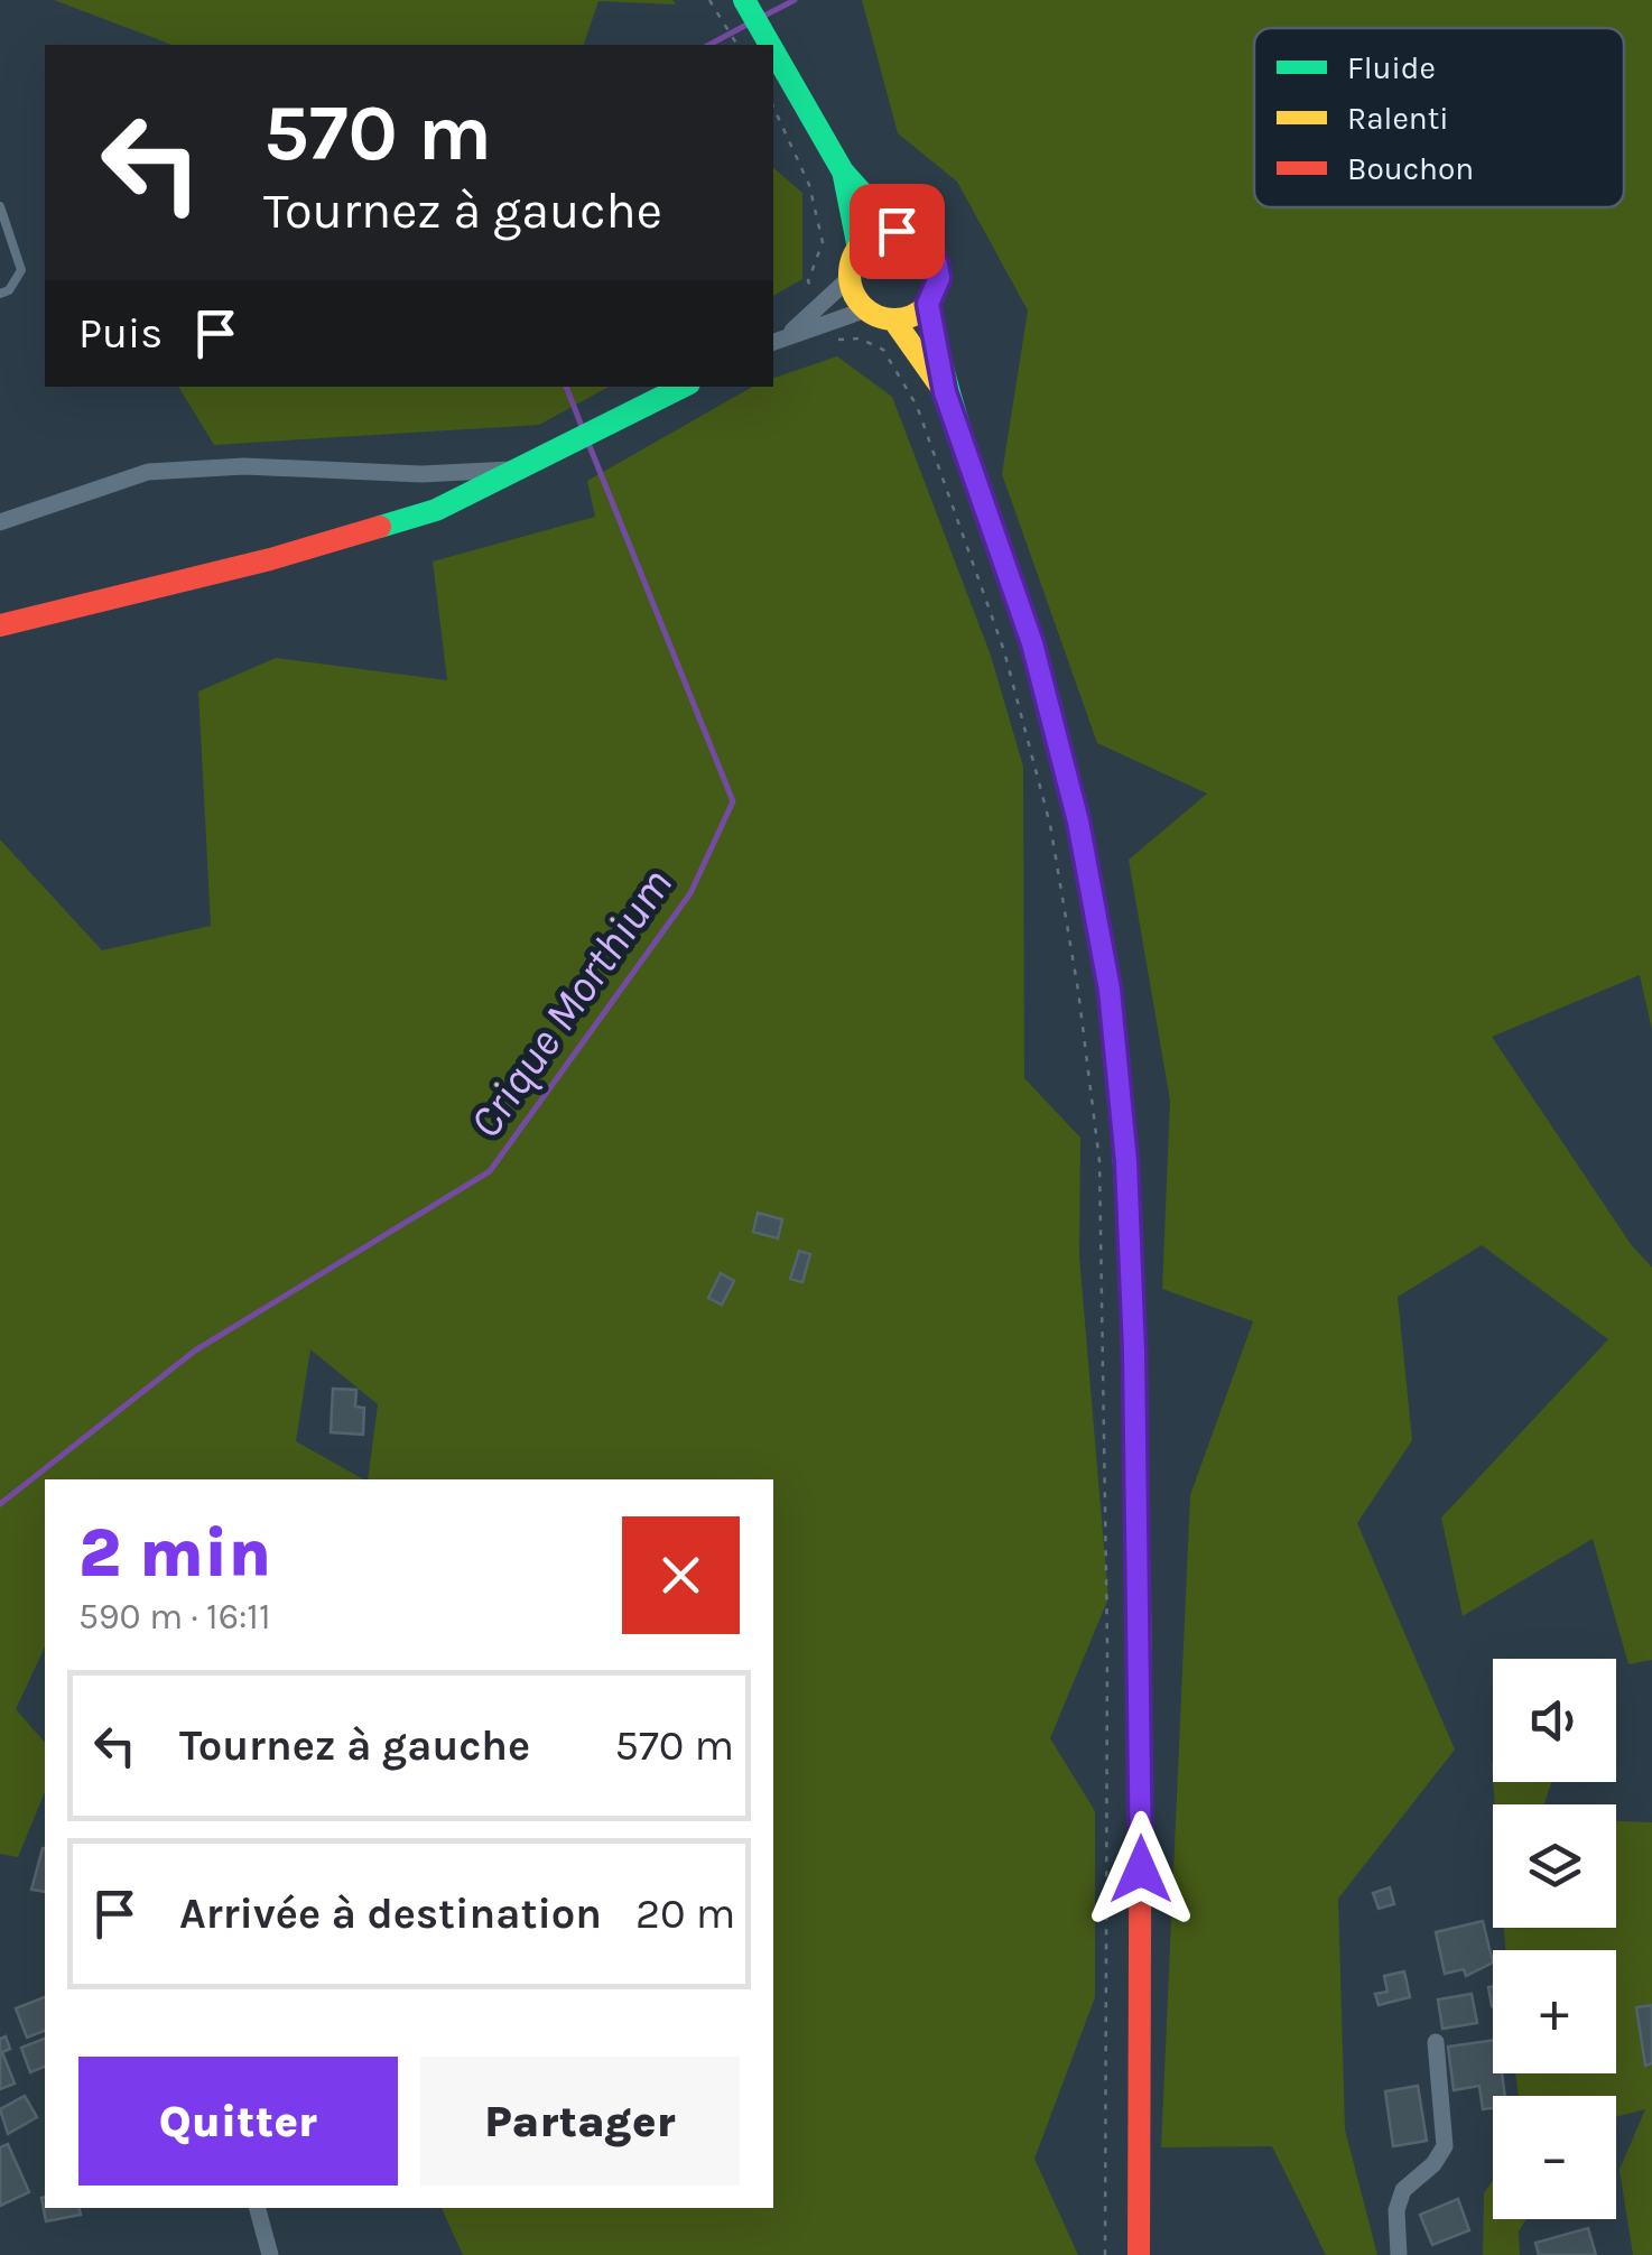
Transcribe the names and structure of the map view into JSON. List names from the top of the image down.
{
  "water": ["Crique Morthium"],
  "legend": ["Fluide", "Ralenti", "Bouchon"],
  "page": {
    "turn": ["570 m", "Tournez à gauche"],
    "then": "Puis",
    "heading": ["2 min", "590 m · 16:11"],
    "map_buttons": ["+", "−"],
    "list": [
      {
        "name": "Tournez à gauche",
        "value": "570 m"
      },
      {
        "name": "Arrivée à destination",
        "value": "20 m"
      }
    ],
    "buttons": ["Quitter", "Partager"]
  }
}
